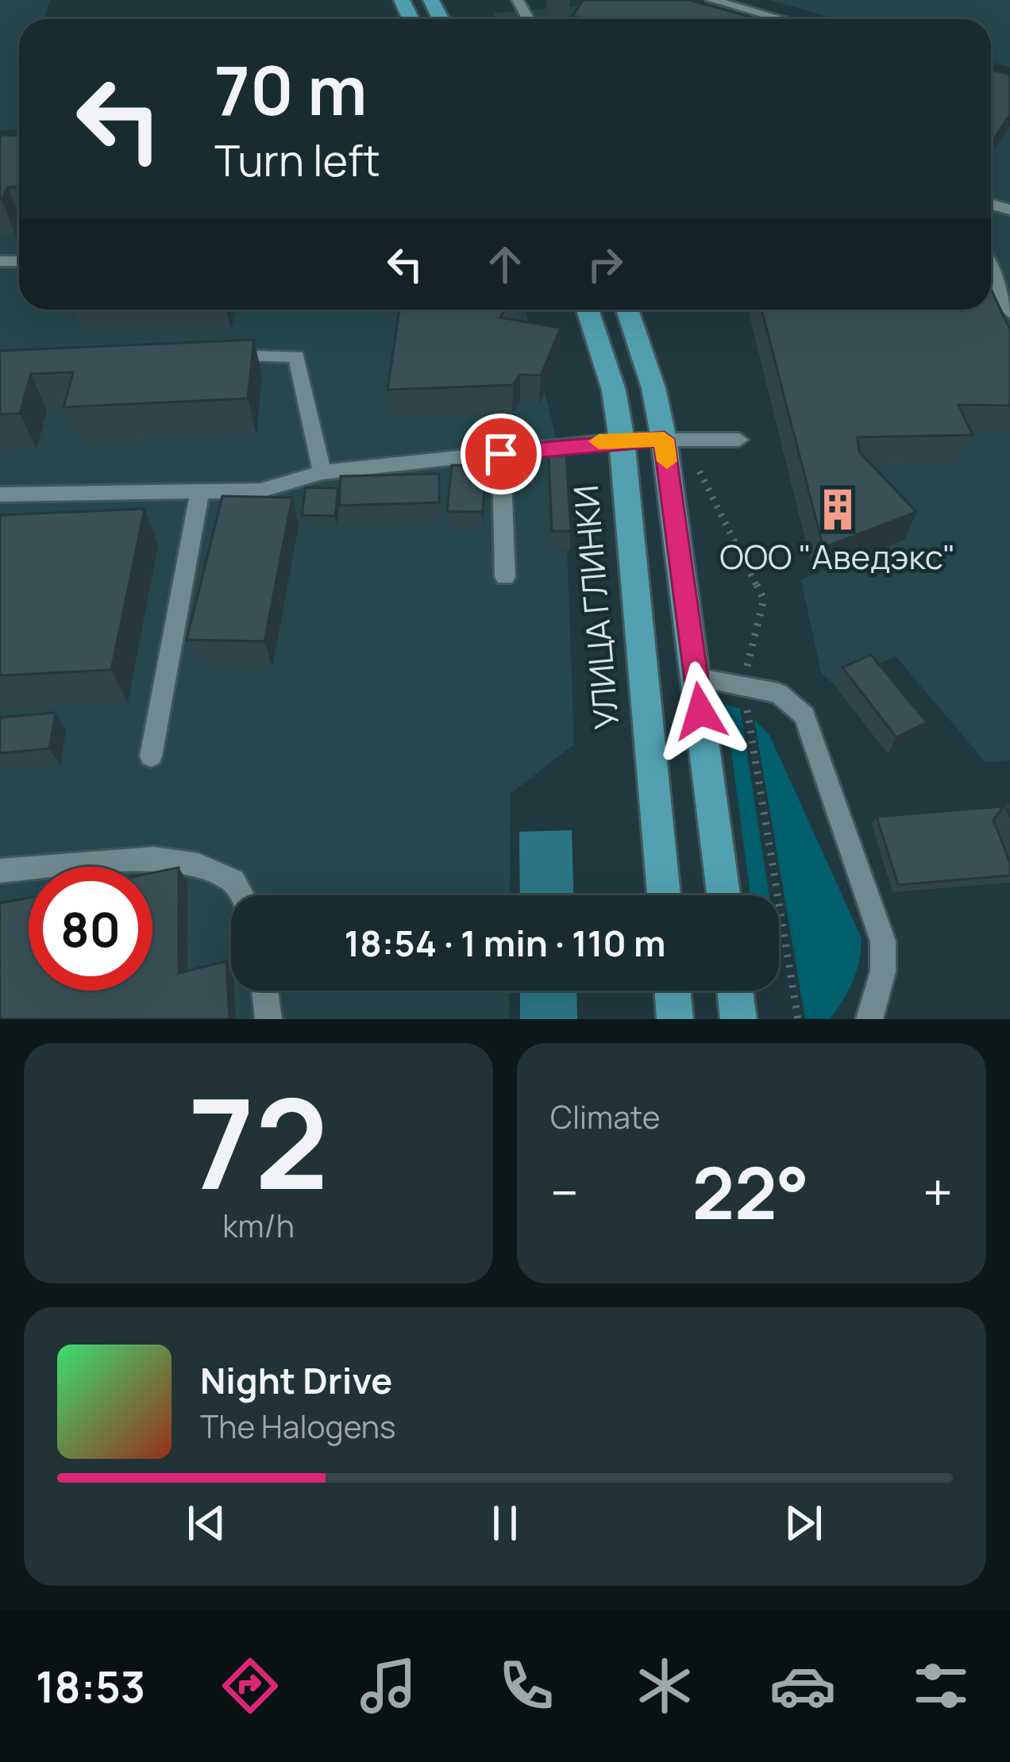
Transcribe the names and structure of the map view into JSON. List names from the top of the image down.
{
  "streets": {
    "highway": ["УЛИЦА ГЛИНКИ"]
  },
  "places": {
    "building": ["ООО \"Аведэкс\""]
  },
  "page": {
    "turn": ["70 m", "Turn left"],
    "limit": "80",
    "trip": "18:54 · 1 min · 110 m",
    "tile": [
      ["72", "km/h"],
      "Climate"
    ],
    "heat": ["−", "22°", "+"],
    "song": ["Night Drive", "The Halogens"],
    "tabs": "18:53"
  }
}
